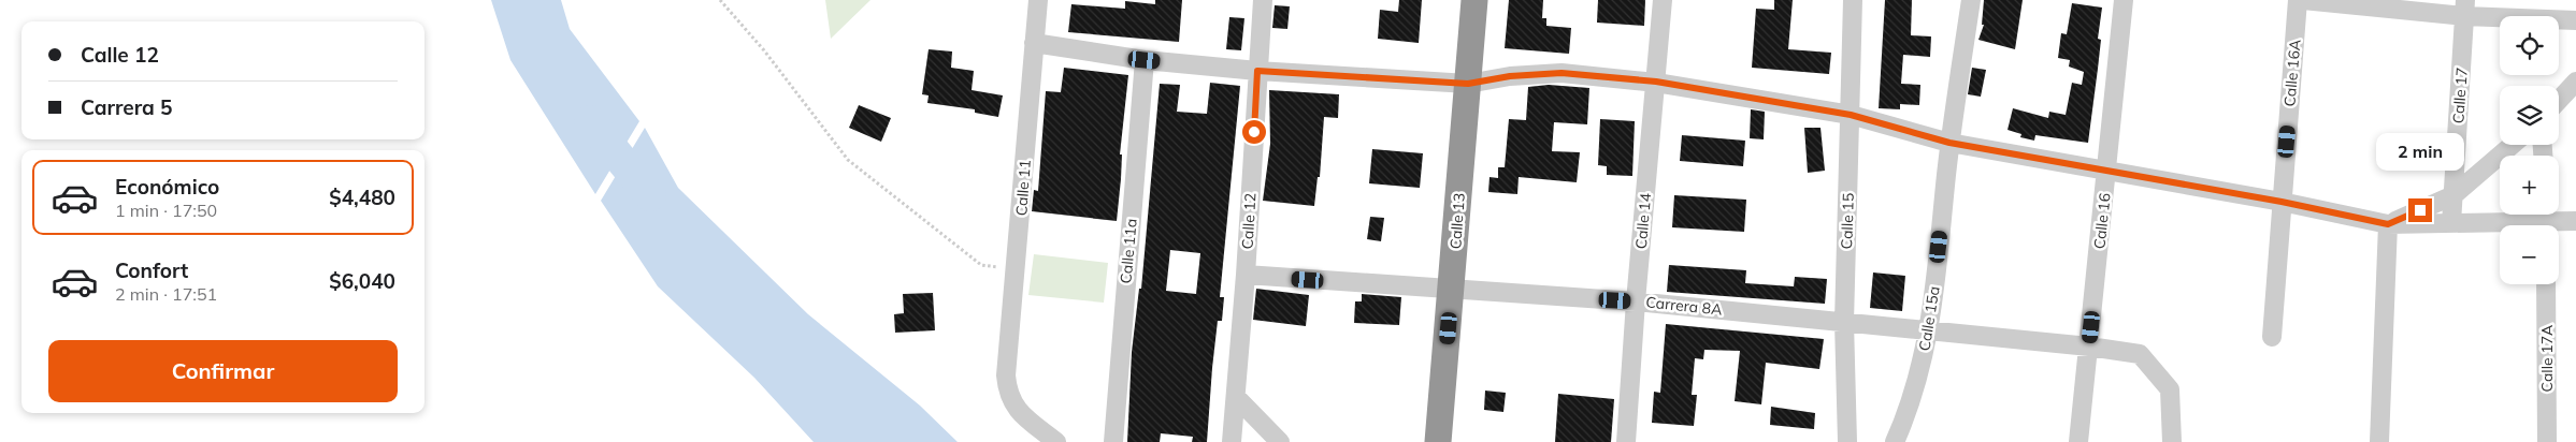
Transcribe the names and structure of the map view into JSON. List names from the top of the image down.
{
  "streets": {
    "highway": ["Calle 13"],
    "street": [
      "Calle 16A",
      "Calle 17",
      "Calle 11",
      "Calle 12",
      "Calle 14",
      "Calle 15",
      "Calle 16",
      "Calle 11a",
      "Carrera 8A",
      "Calle 15a",
      "Calle 17A"
    ]
  },
  "crossings": [
    ["Calle 12", "Carrera 8A"],
    ["Calle 13", "Carrera 8A"],
    ["Calle 14", "Carrera 8A"],
    ["Calle 15", "Carrera 8A"],
    ["Calle 16", "Carrera 8A"],
    ["Carrera 8A", "Calle 15a"]
  ],
  "page": {
    "map_buttons": ["+", "−"],
    "banner": ["Calle 12", "Carrera 5"],
    "bubble": "2 min",
    "list": [
      {
        "name": "Económico",
        "note": "1 min · 17:50",
        "value": "$4,480"
      },
      {
        "name": "Confort",
        "note": "2 min · 17:51",
        "value": "$6,040"
      }
    ],
    "buttons": "Confirmar"
  }
}
